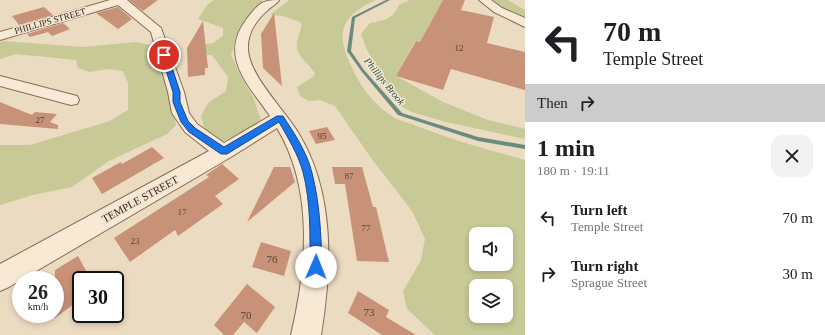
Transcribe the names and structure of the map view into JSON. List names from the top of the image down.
{
  "streets": {
    "street": ["PHILLIPS STREET", "TEMPLE STREET"]
  },
  "water": ["Phillips Brook"],
  "house_numbers": [
    "12",
    "27",
    "95",
    "87",
    "17",
    "77",
    "23",
    "76",
    "73",
    "70"
  ],
  "page": {
    "turn": ["70 m", "Temple Street"],
    "then": "Then",
    "heading": ["1 min", "180 m · 19:11"],
    "list": [
      {
        "name": "Turn left",
        "note": "Temple Street",
        "value": "70 m"
      },
      {
        "name": "Turn right",
        "note": "Sprague Street",
        "value": "30 m"
      }
    ],
    "speed": "26 km/h",
    "limit": "30"
  }
}
